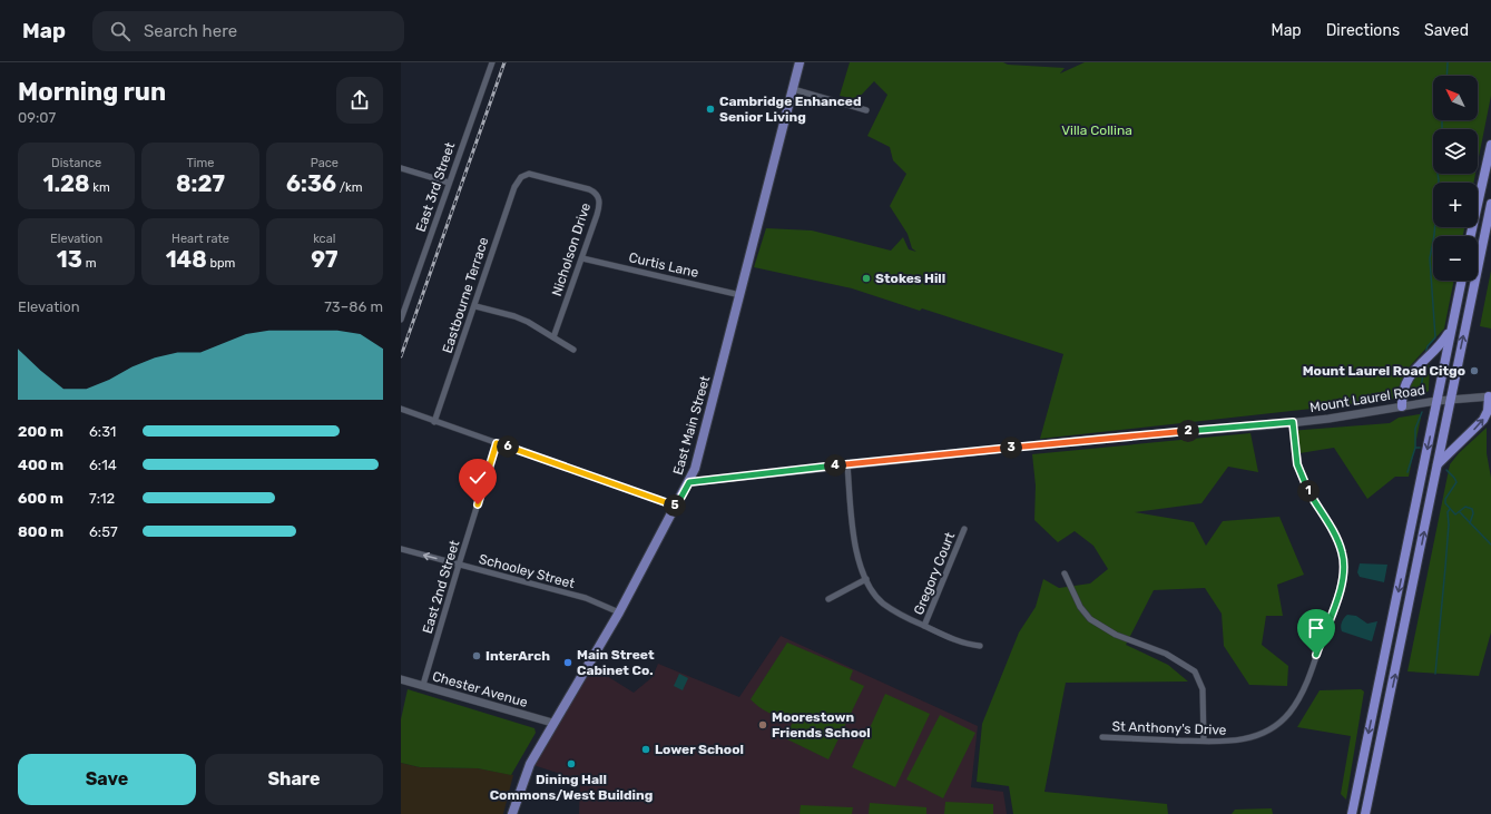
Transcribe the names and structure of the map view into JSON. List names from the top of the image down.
{
  "streets": {
    "main road": ["Mount Laurel Road", "East Main Street", "Chester Avenue"],
    "street": [
      "East 3rd Street",
      "Nicholson Drive",
      "Curtis Lane",
      "Eastbourne Terrace",
      "Schooley Street",
      "Gregory Court",
      "East 2nd Street",
      "St Anthony's Drive"
    ]
  },
  "crossings": [
    ["Nicholson Drive", "Curtis Lane"],
    ["Nicholson Drive", "Eastbourne Terrace"],
    ["Curtis Lane", "East Main Street"],
    ["Mount Laurel Road", "East Main Street"],
    ["Mount Laurel Road", "St Anthony's Drive"],
    ["East Main Street", "Schooley Street"],
    ["East Main Street", "Chester Avenue"],
    ["Schooley Street", "East 2nd Street"],
    ["East 2nd Street", "Chester Avenue"]
  ],
  "parks": ["Villa Collina"],
  "places": [
    "Cambridge Enhanced Senior Living",
    "Stokes Hill",
    "Mount Laurel Road Citgo",
    "InterArch",
    "Main Street Cabinet Co.",
    "Moorestown Friends School",
    "Lower School",
    "Dining Hall Commons/West Building"
  ],
  "north": "top left",
  "page": {
    "header": "Map",
    "search": "Search here",
    "nav": ["Map", "Directions", "Saved"],
    "heading": ["Morning run", "09:07"],
    "map_buttons": ["+", "−"],
    "stats": [
      ["Distance", "1.28 km"],
      ["Time", "8:27"],
      ["Pace", "6:36 /km"],
      ["Elevation", "13 m"],
      ["Heart rate", "148 bpm"],
      ["kcal", "97"]
    ],
    "chart": ["Elevation", "73–86 m"],
    "list": [
      {
        "name": "200 m",
        "note": "6:31"
      },
      {
        "name": "400 m",
        "note": "6:14"
      },
      {
        "name": "600 m",
        "note": "7:12"
      },
      {
        "name": "800 m",
        "note": "6:57"
      }
    ],
    "pins": [
      "2",
      "6",
      "3",
      "4",
      "1",
      "5"
    ],
    "buttons": ["Save", "Share"]
  }
}
